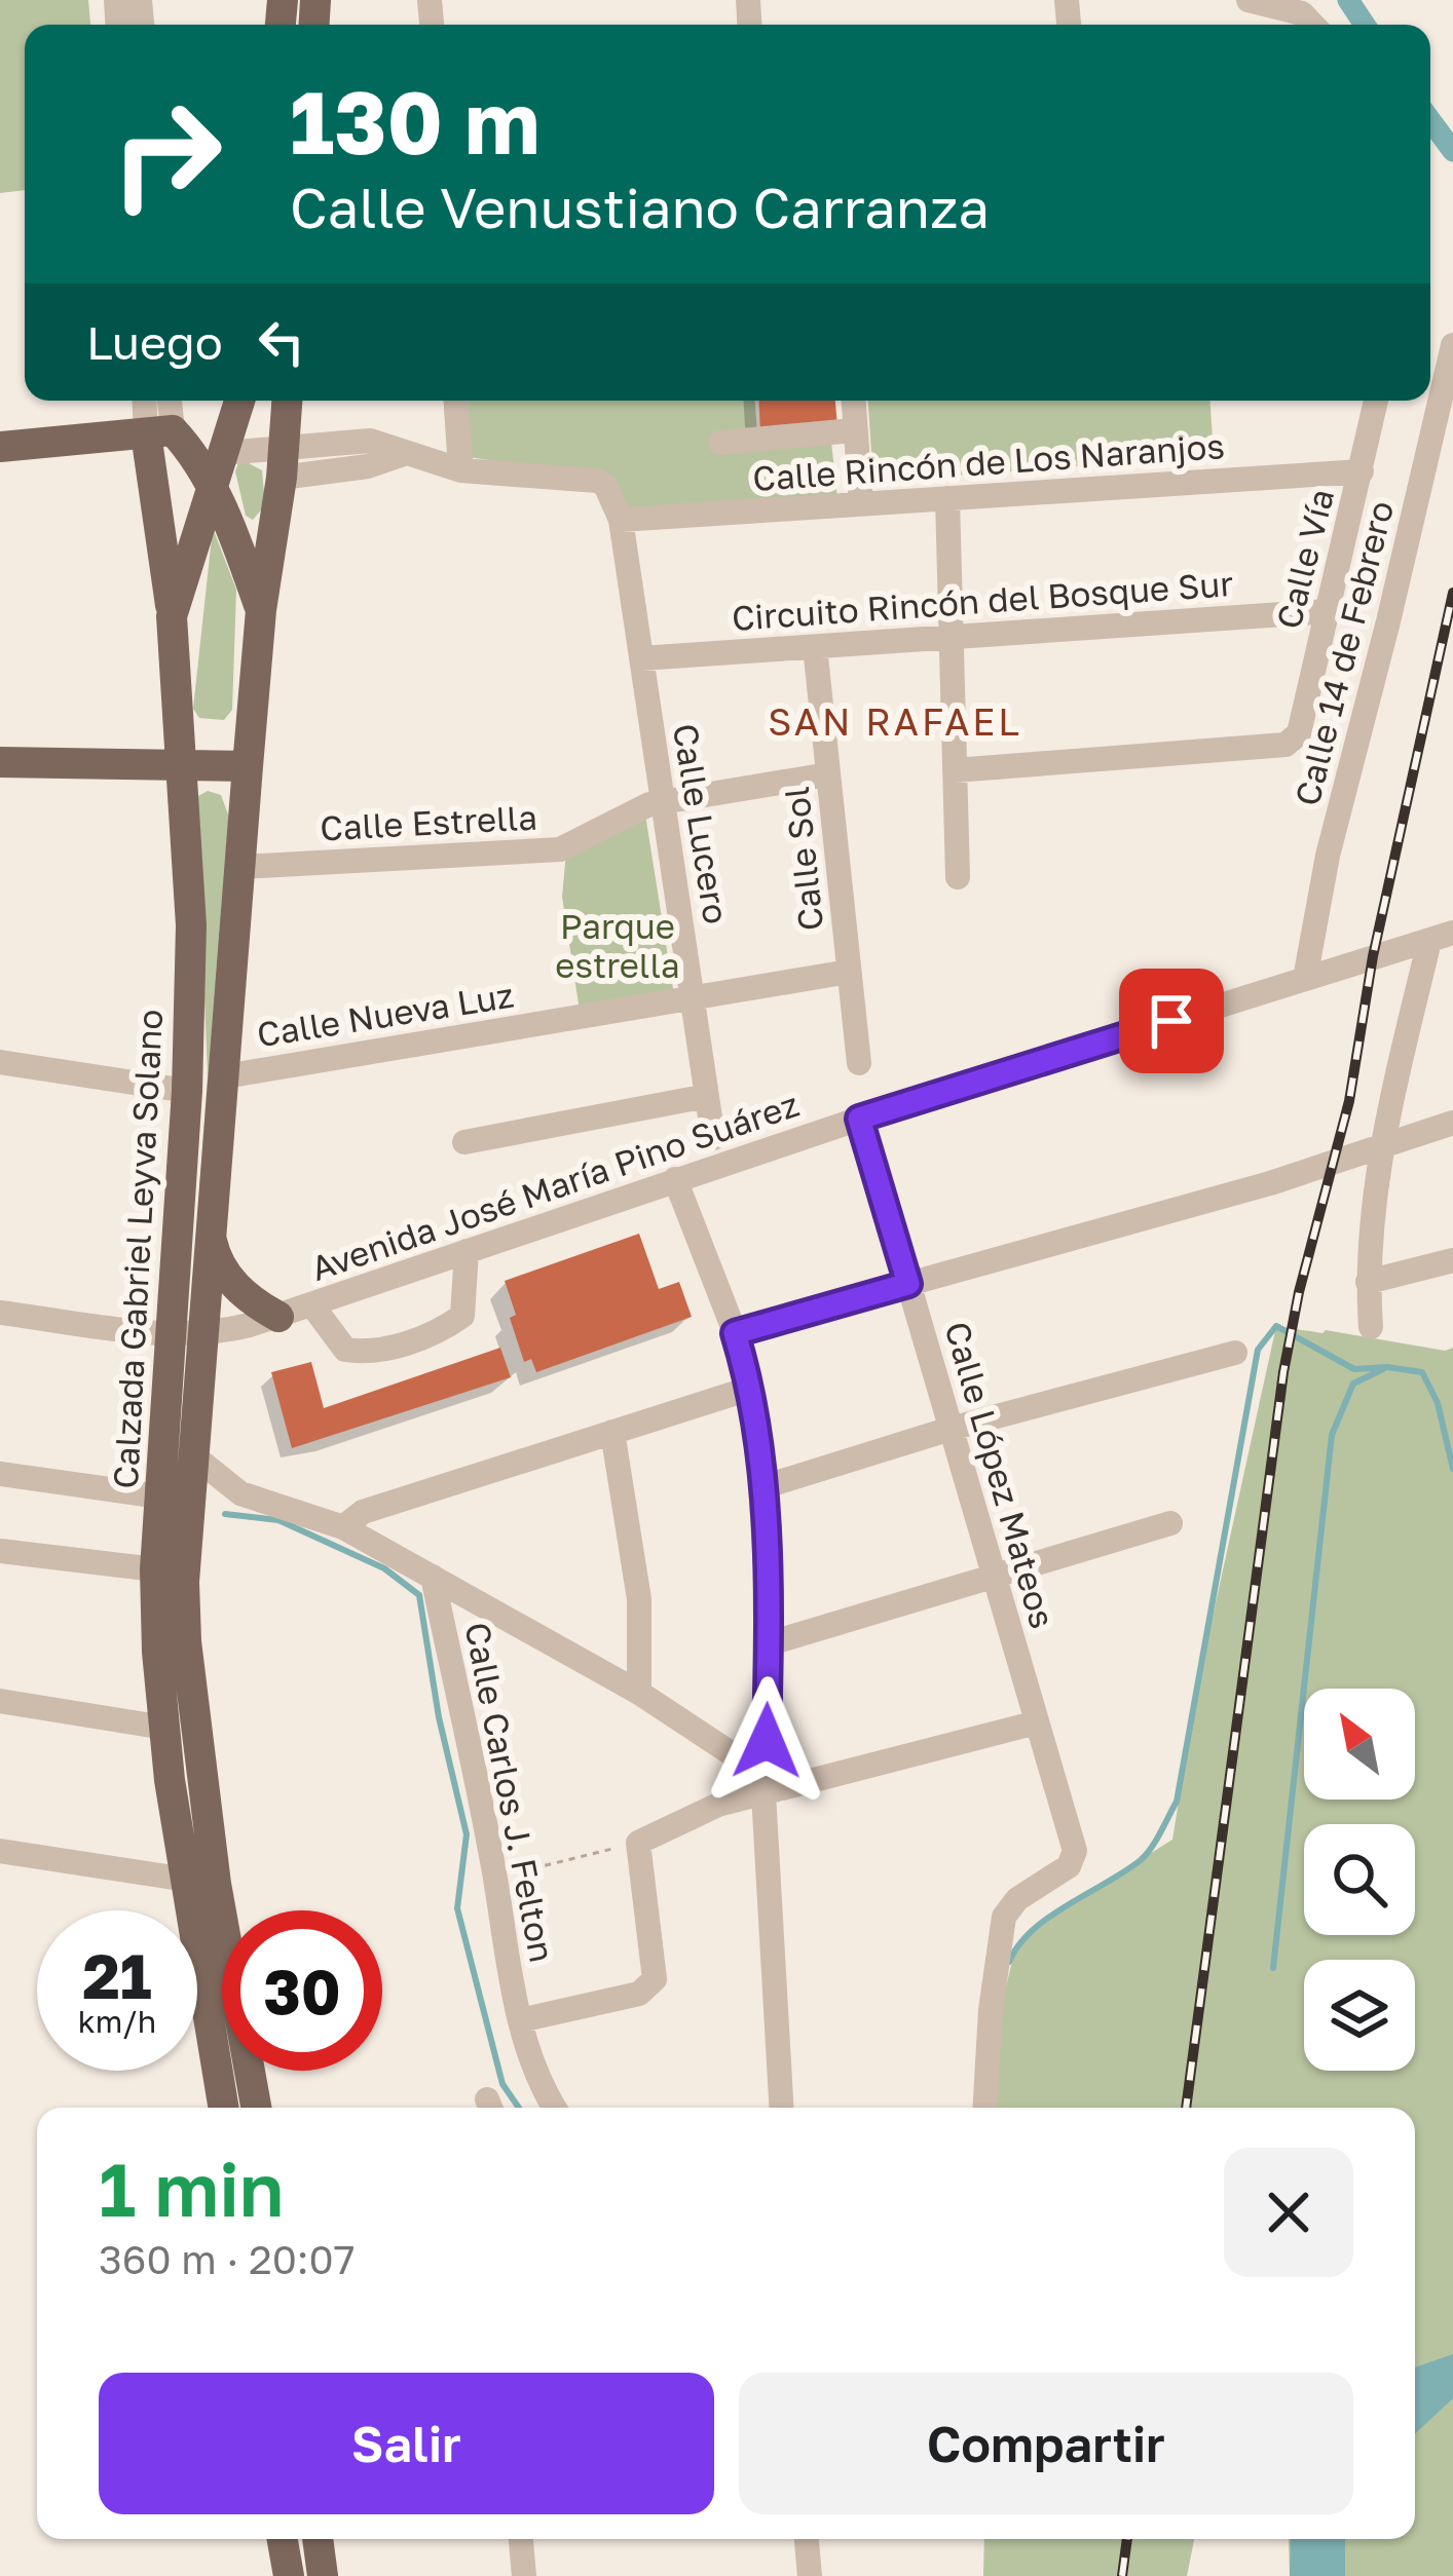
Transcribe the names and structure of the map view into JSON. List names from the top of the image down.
{
  "streets": {
    "main road": ["Calzada Gabriel Leyva Solano"],
    "street": [
      "Calle Rincón de Los Naranjos",
      "Calle Vía",
      "Circuito Rincón del Bosque Sur",
      "Calle 14 de Febrero",
      "Calle Estrella",
      "Calle Lucero",
      "Calle Sol",
      "Calle Nueva Luz",
      "Avenida José María Pino Suárez",
      "Calle López Mateos",
      "Calle Carlos J. Felton"
    ]
  },
  "crossings": [
    ["Calle Rincón de Los Naranjos", "Calle Vía"],
    ["Calle Rincón de Los Naranjos", "Calle Lucero"],
    ["Calle Vía", "Circuito Rincón del Bosque Sur"],
    ["Circuito Rincón del Bosque Sur", "Calle Lucero"],
    ["Circuito Rincón del Bosque Sur", "Calle Sol"],
    ["Calle 14 de Febrero", "Avenida José María Pino Suárez"],
    ["Calle Estrella", "Calle Lucero"],
    ["Calle Estrella", "Calle Sol"],
    ["Calle Estrella", "Calzada Gabriel Leyva Solano"],
    ["Calle Lucero", "Calle Nueva Luz"],
    ["Calle Sol", "Calle Nueva Luz"],
    ["Calle Nueva Luz", "Calzada Gabriel Leyva Solano"],
    ["Avenida José María Pino Suárez", "Calzada Gabriel Leyva Solano"],
    ["Avenida José María Pino Suárez", "Calle López Mateos"]
  ],
  "districts": ["SAN RAFAEL"],
  "parks": ["Parque estrella"],
  "north": "top left",
  "page": {
    "turn": ["130 m", "Calle Venustiano Carranza"],
    "then": "Luego",
    "speed": "21 km/h",
    "limit": "30",
    "heading": ["1 min", "360 m · 20:07"],
    "buttons": ["Salir", "Compartir"]
  }
}
